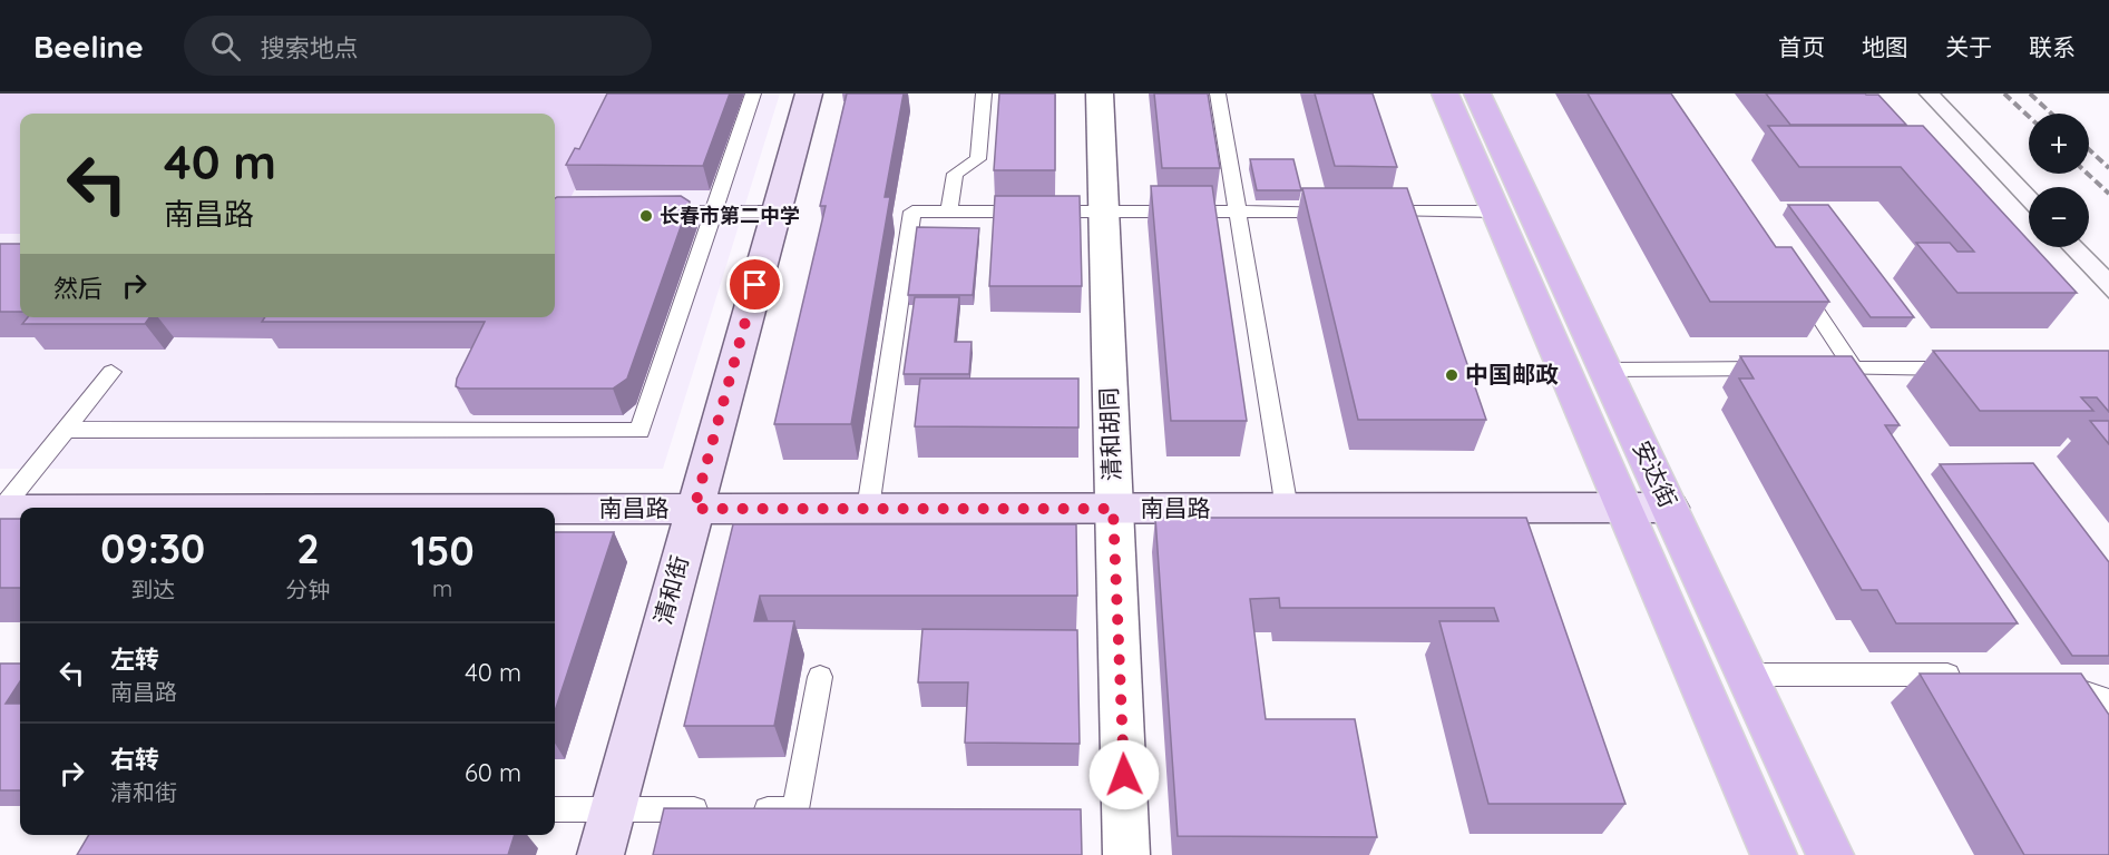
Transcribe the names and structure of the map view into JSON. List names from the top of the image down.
{
  "streets": {
    "main road": ["安达街"],
    "street": ["清和胡同", "南昌路", "清和街"]
  },
  "crossings": [
    ["清和胡同", "南昌路"],
    ["安达街", "南昌路"],
    ["南昌路", "清和街"]
  ],
  "places": ["长春市第二中学", "中国邮政"],
  "page": {
    "header": "Beeline",
    "search": "搜索地点",
    "nav": [
      "首页",
      "地图",
      "关于",
      "联系"
    ],
    "map_buttons": ["+", "−"],
    "turn": ["40 m", "南昌路"],
    "then": "然后",
    "eta": [
      "09:30",
      "到达",
      "2",
      "分钟",
      "150",
      "m"
    ],
    "list": [
      {
        "name": "左转",
        "note": "南昌路",
        "value": "40 m"
      },
      {
        "name": "右转",
        "note": "清和街",
        "value": "60 m"
      }
    ]
  }
}
